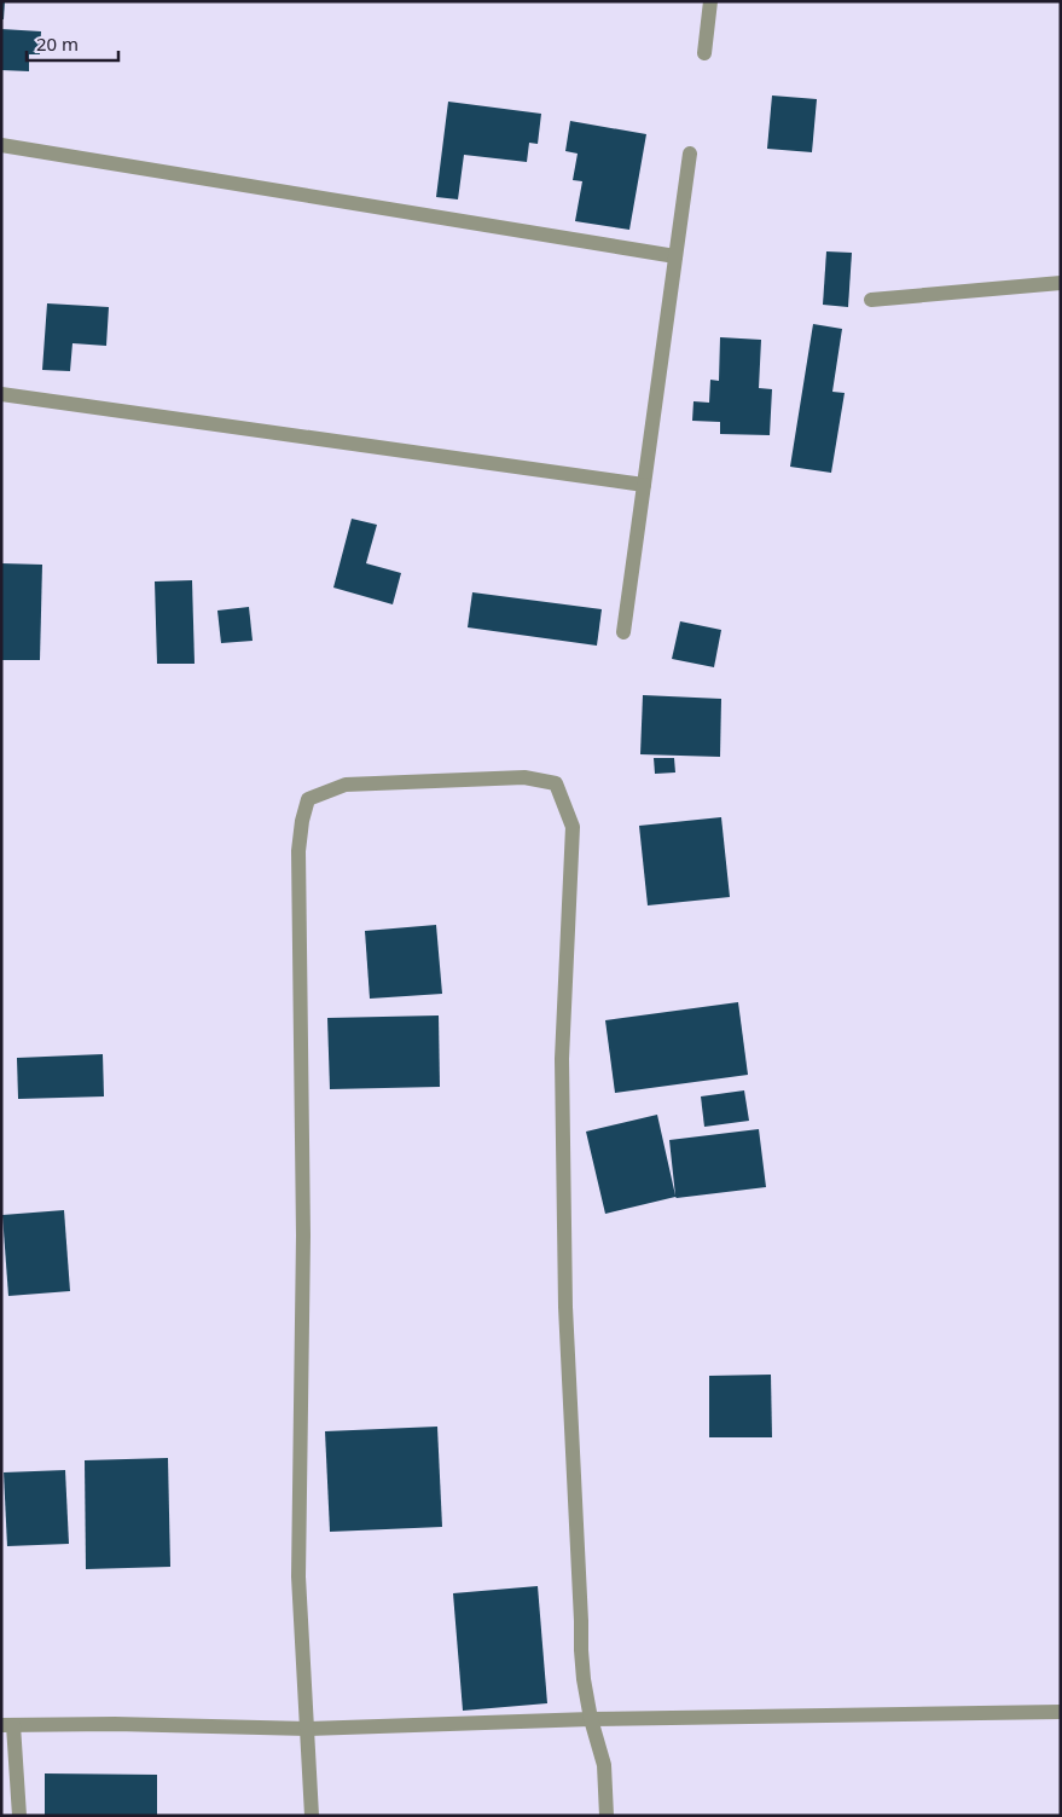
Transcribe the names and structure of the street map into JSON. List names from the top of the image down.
{
  "scale_bar": "20 m"
}
